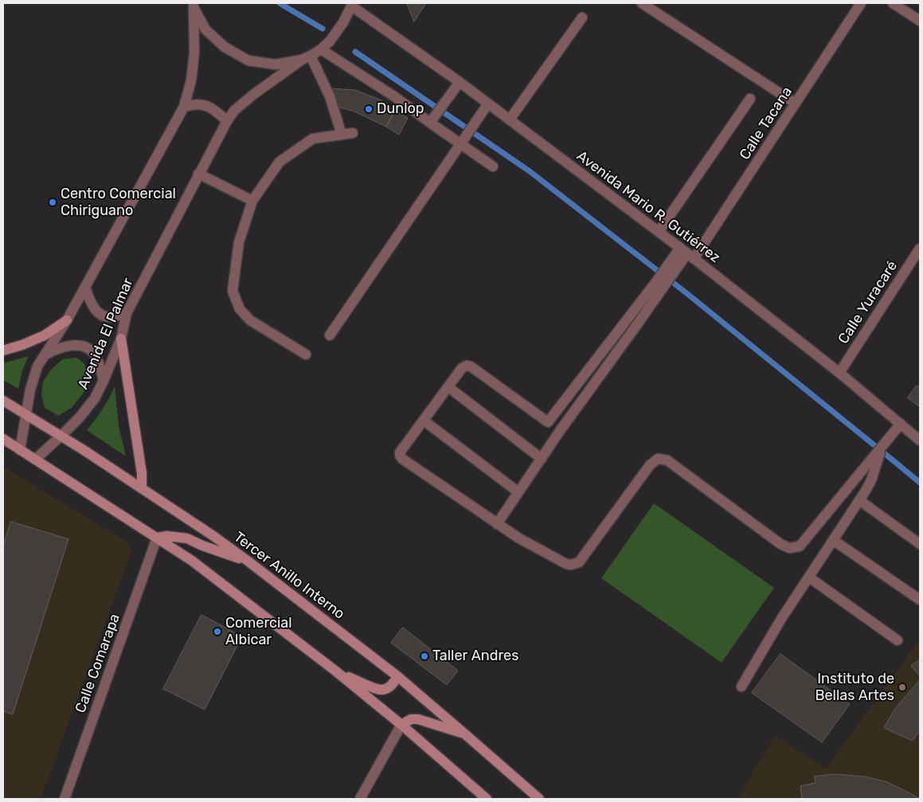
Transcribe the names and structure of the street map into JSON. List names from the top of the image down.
{
  "streets": {
    "main road": ["Tercer Anillo Interno"],
    "street": [
      "Calle Tacana",
      "Avenida Mario R. Gutiérrez",
      "Calle Yuracaré",
      "Avenida El Palmar",
      "Calle Comarapa"
    ]
  },
  "crossings": [
    ["Calle Tacana", "Avenida Mario R. Gutiérrez"],
    ["Avenida Mario R. Gutiérrez", "Calle Yuracaré"],
    ["Avenida Mario R. Gutiérrez", "Avenida El Palmar"],
    ["Avenida El Palmar", "Tercer Anillo Interno"]
  ],
  "places": [
    "Dunlop",
    "Centro Comercial Chiriguano",
    "Comercial Albicar",
    "Taller Andres",
    "Instituto de Bellas Artes"
  ]
}
